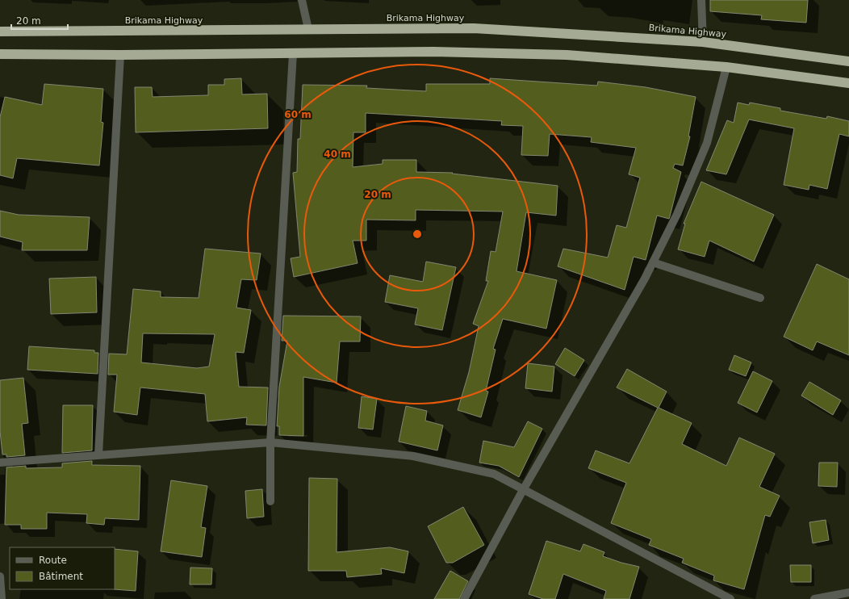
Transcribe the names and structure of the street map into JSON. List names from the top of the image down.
{
  "streets": {
    "highway": ["Brikama Highway"]
  },
  "legend": ["Route", "Bâtiment"],
  "scale_bar": "20 m",
  "rings": ["60 m", "40 m", "20 m"]
}
